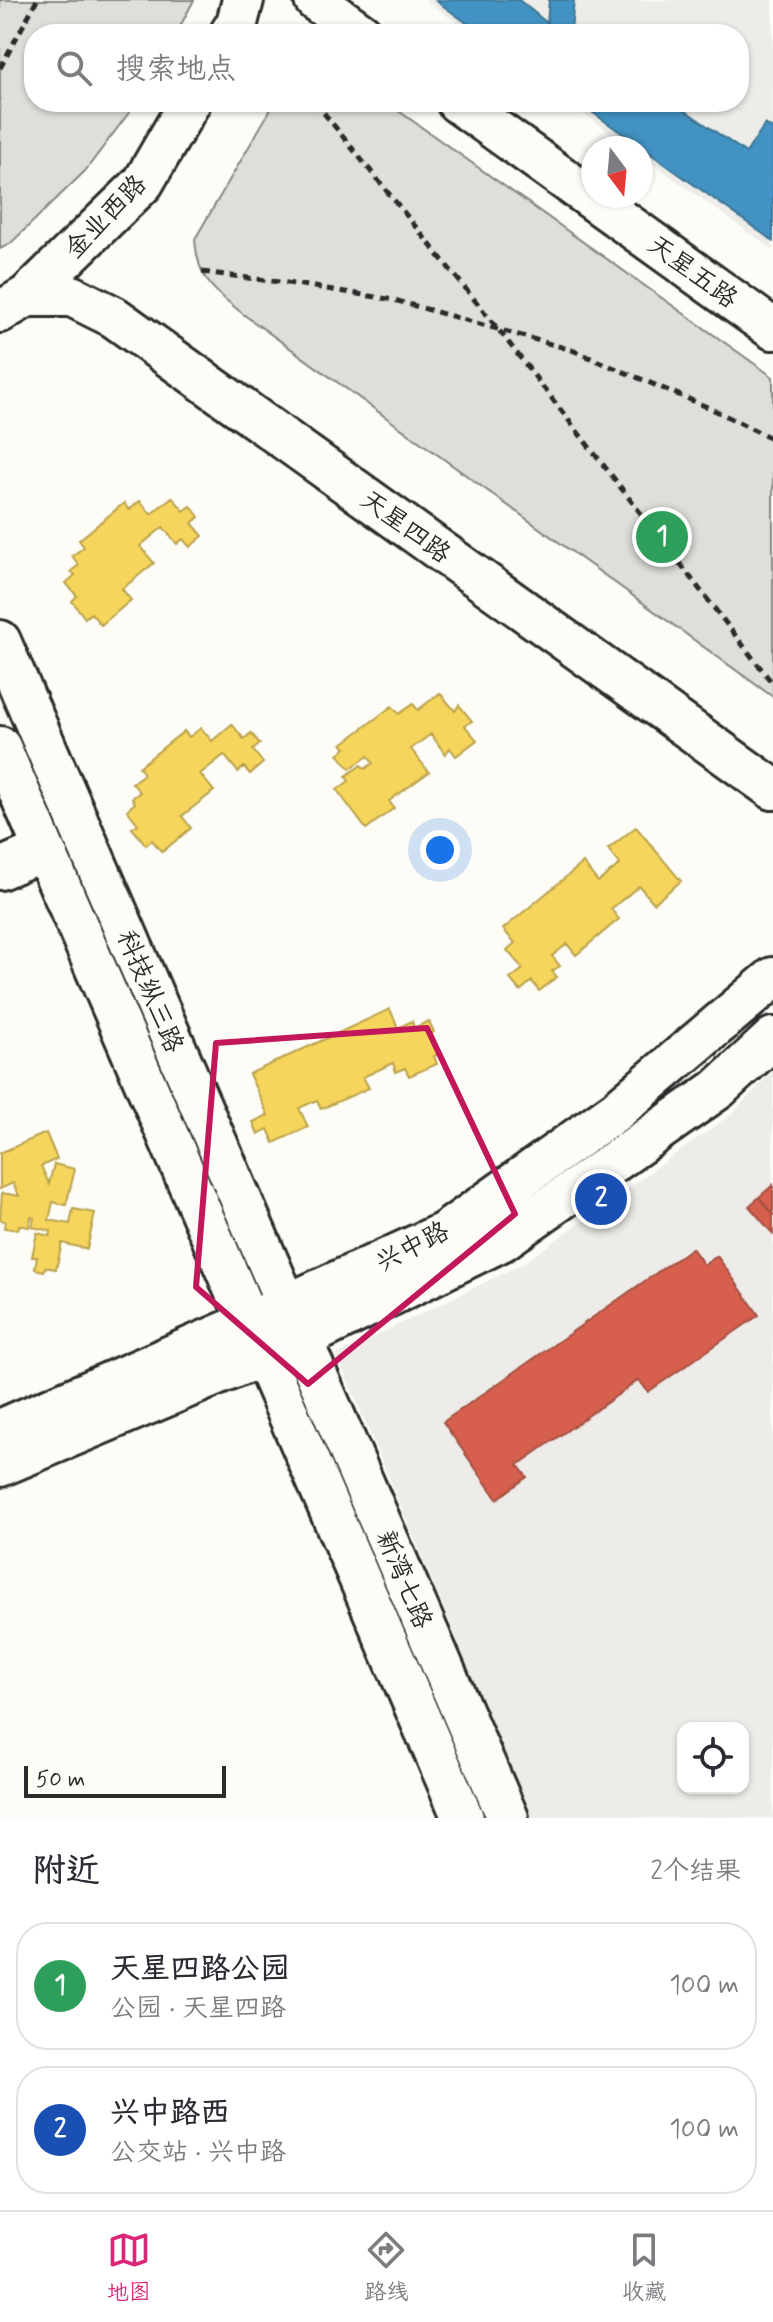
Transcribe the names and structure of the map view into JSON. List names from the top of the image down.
{
  "streets": {
    "street": [
      "金业西路",
      "天星五路",
      "天星四路",
      "科技纵三路",
      "兴中路",
      "新湾七路"
    ]
  },
  "crossings": [
    ["金业西路", "天星四路"],
    ["科技纵三路", "兴中路"],
    ["科技纵三路", "新湾七路"],
    ["兴中路", "新湾七路"]
  ],
  "scale_bar": "50 m",
  "north": "bottom",
  "page": {
    "search": "搜索地点",
    "pins": ["1", "2"],
    "scale": "50 m",
    "heading": ["附近", "2个结果"],
    "list": [
      {
        "mark": "1",
        "name": "天星四路公园",
        "note": "公园 · 天星四路",
        "value": "100 m"
      },
      {
        "mark": "2",
        "name": "兴中路西",
        "note": "公交站 · 兴中路",
        "value": "100 m"
      }
    ],
    "nav": ["地图", "路线", "收藏"]
  }
}
